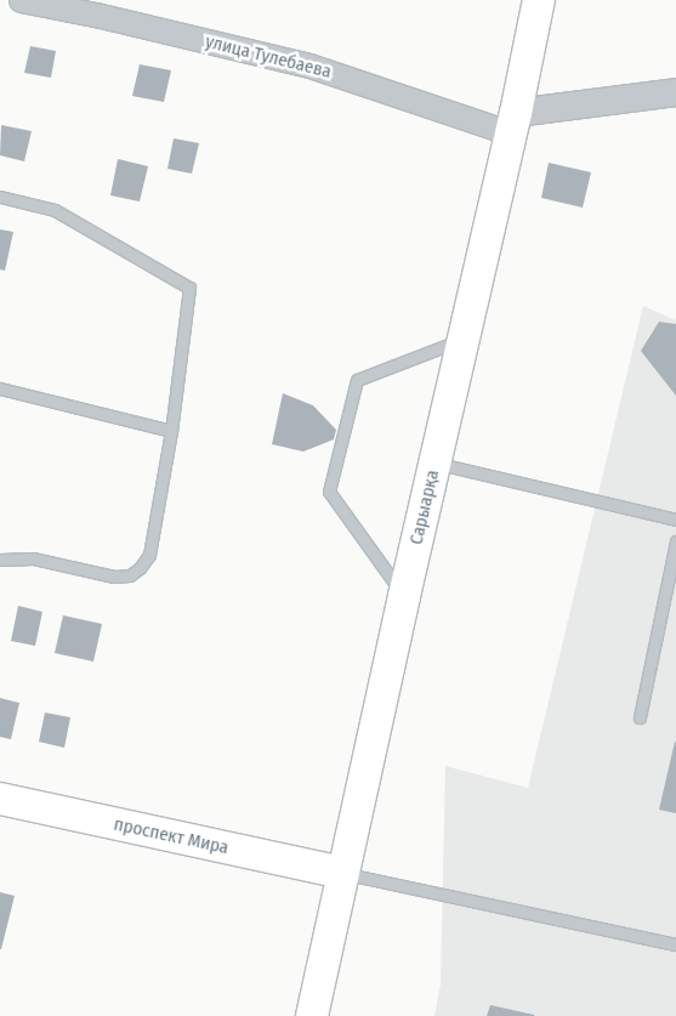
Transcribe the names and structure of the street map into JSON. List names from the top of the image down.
{
  "streets": {
    "main road": ["Сарыарқа", "проспект Мира"],
    "street": ["улица Тулебаева"]
  },
  "crossings": [
    ["улица Тулебаева", "Сарыарқа"],
    ["Сарыарқа", "проспект Мира"]
  ]
}
